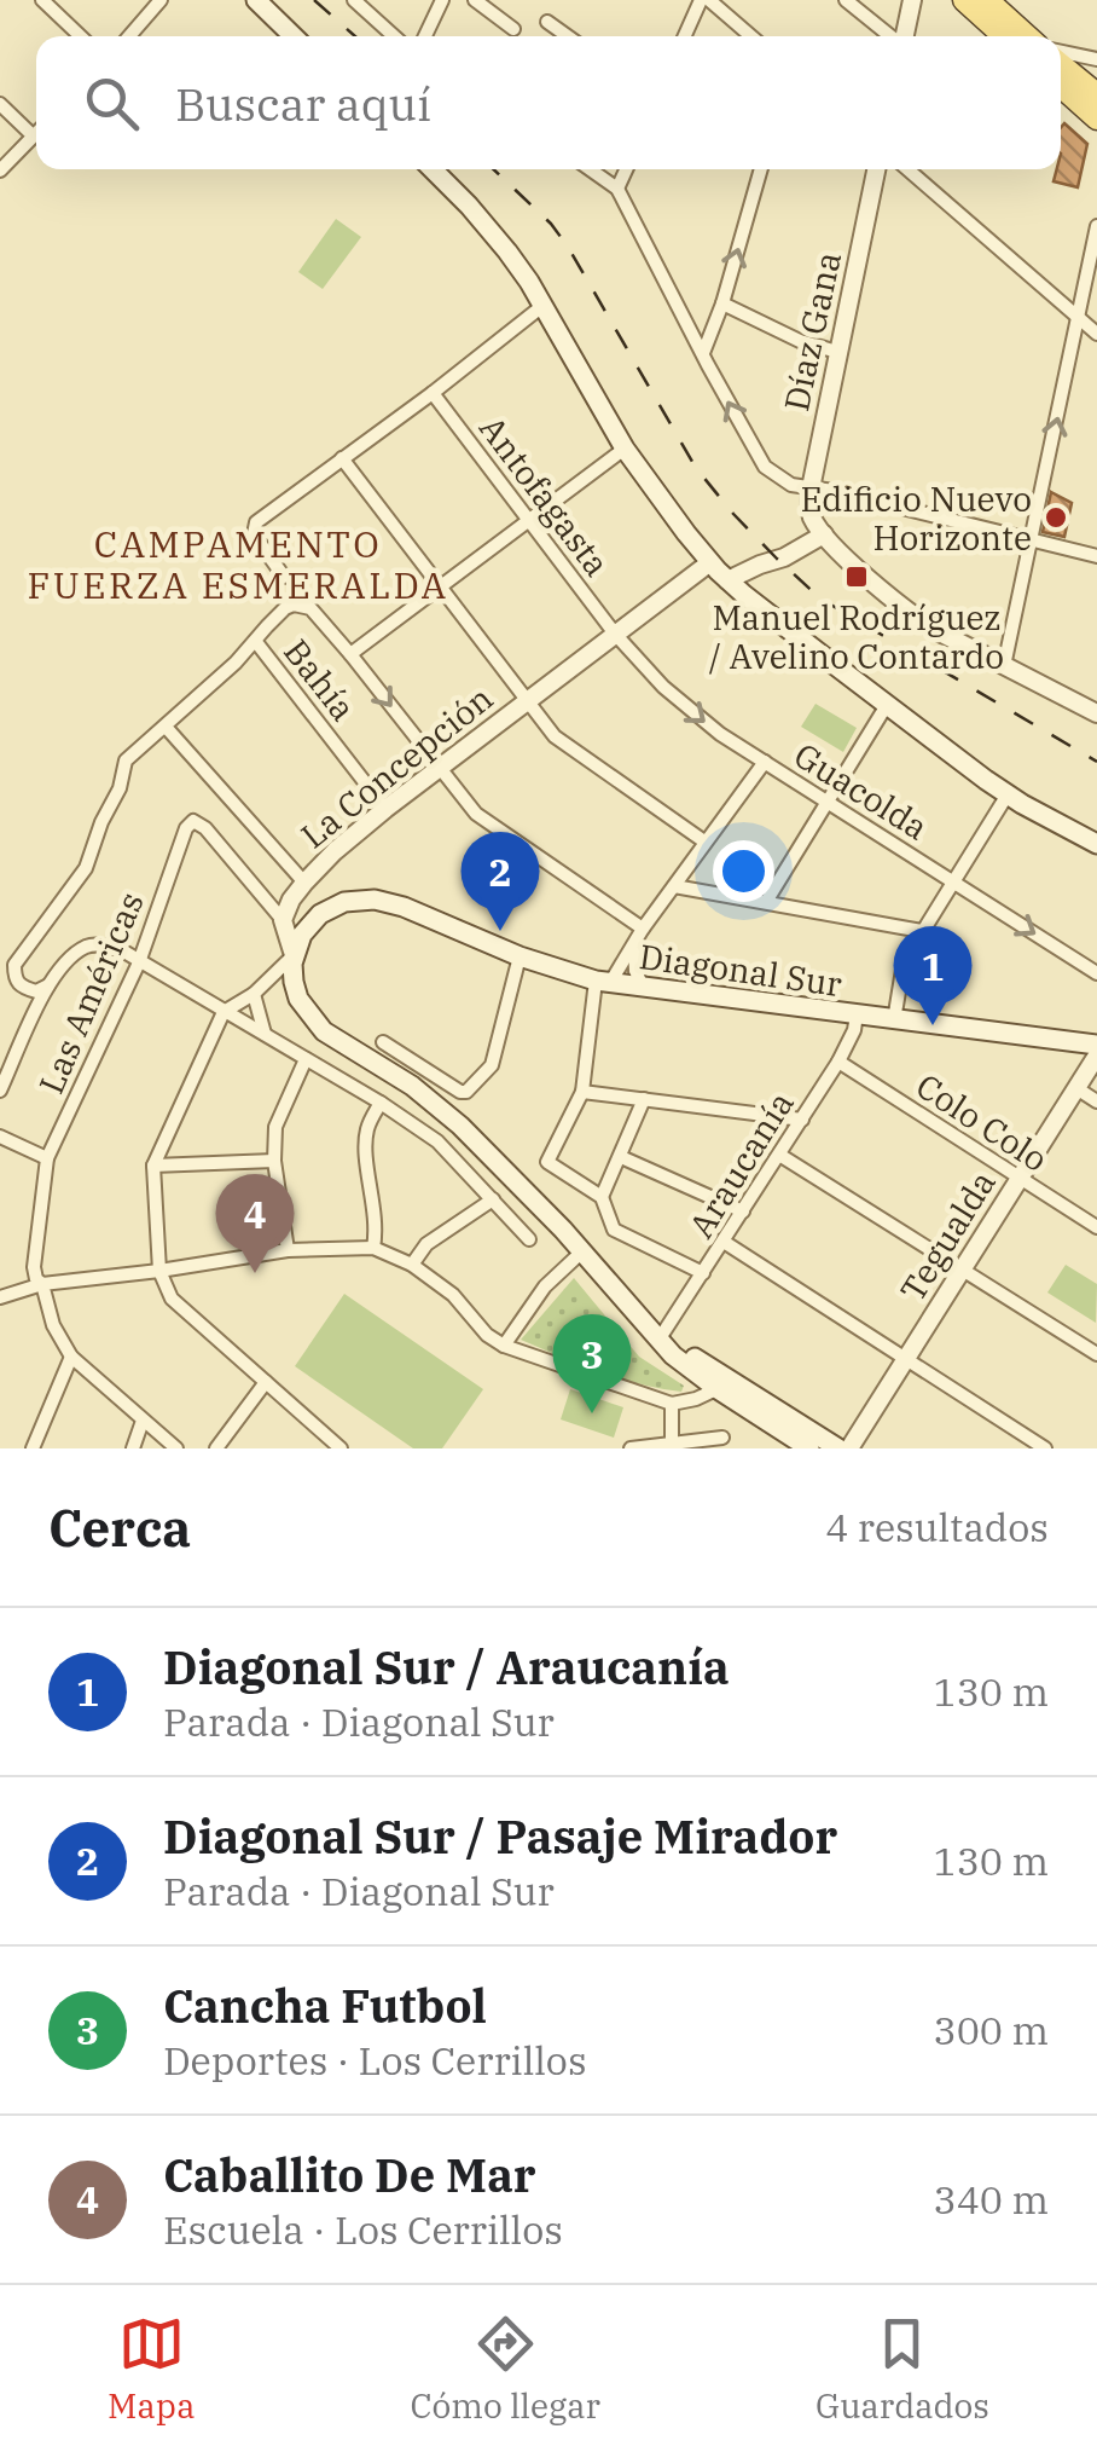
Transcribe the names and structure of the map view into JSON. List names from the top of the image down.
{
  "streets": {
    "main road": ["Diagonal Sur"],
    "street": [
      "Díaz Gana",
      "Antofagasta",
      "Bahía",
      "La Concepción",
      "Guacolda",
      "Las Américas",
      "Colo Colo",
      "Araucanía",
      "Tegualda"
    ]
  },
  "crossings": [
    ["Antofagasta", "La Concepción"],
    ["Antofagasta", "Guacolda"],
    ["Bahía", "La Concepción"],
    ["La Concepción", "Guacolda"],
    ["La Concepción", "Las Américas"],
    ["Diagonal Sur", "Araucanía"],
    ["Colo Colo", "Araucanía"],
    ["Colo Colo", "Tegualda"]
  ],
  "districts": ["CAMPAMENTO FUERZA ESMERALDA"],
  "places": {
    "other": ["Edificio Nuevo Horizonte"],
    "transit": ["Manuel Rodríguez / Avelino Contardo"]
  },
  "page": {
    "search": "Buscar aquí",
    "pins": [
      "2",
      "1",
      "4",
      "3"
    ],
    "heading": ["Cerca", "4 resultados"],
    "list": [
      {
        "mark": "1",
        "name": "Diagonal Sur / Araucanía",
        "note": "Parada · Diagonal Sur",
        "value": "130 m"
      },
      {
        "mark": "2",
        "name": "Diagonal Sur / Pasaje Mirador",
        "note": "Parada · Diagonal Sur",
        "value": "130 m"
      },
      {
        "mark": "3",
        "name": "Cancha Futbol",
        "note": "Deportes · Los Cerrillos",
        "value": "300 m"
      },
      {
        "mark": "4",
        "name": "Caballito De Mar",
        "note": "Escuela · Los Cerrillos",
        "value": "340 m"
      }
    ],
    "nav": ["Mapa", "Cómo llegar", "Guardados"]
  }
}
